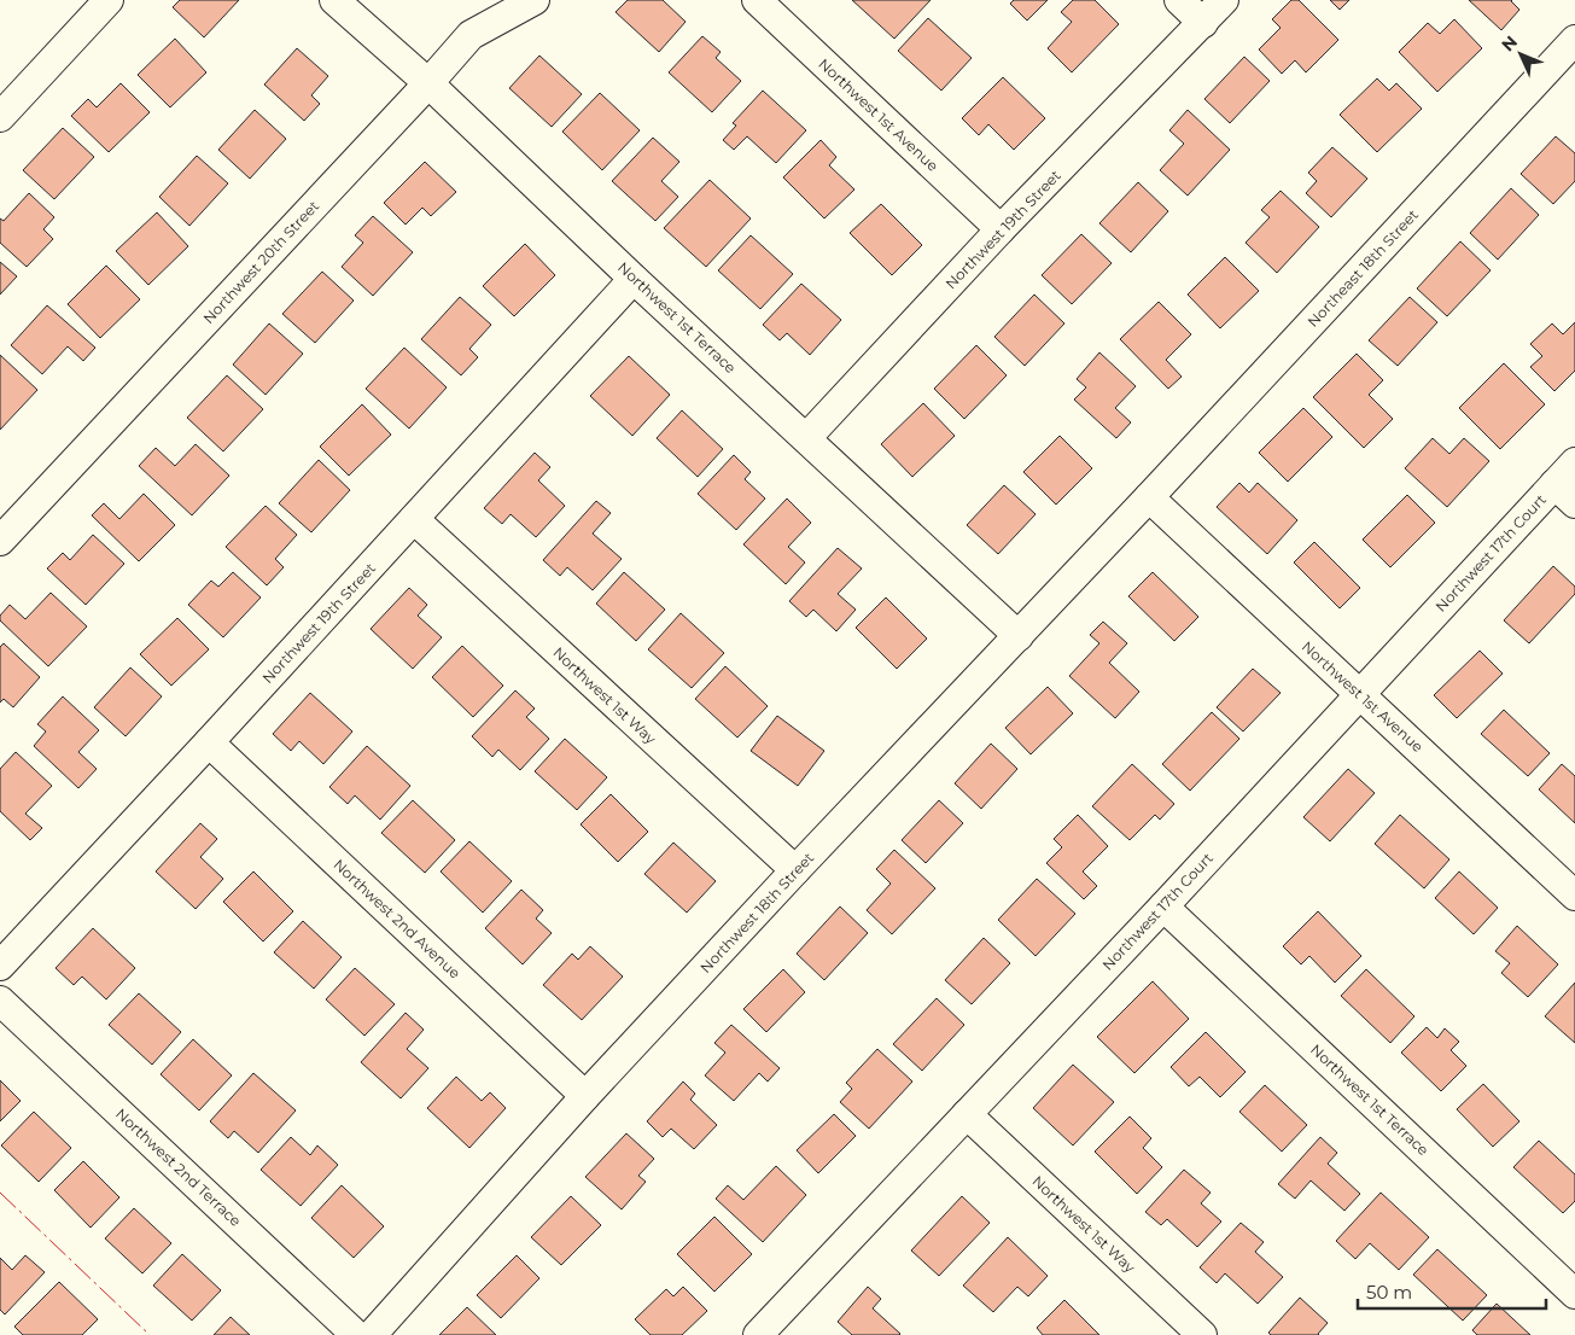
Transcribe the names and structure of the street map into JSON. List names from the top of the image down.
{
  "streets": {
    "street": [
      "Northwest 1st Avenue",
      "Northwest 19th Street",
      "Northwest 20th Street",
      "Northeast 18th Street",
      "Northwest 1st Terrace",
      "Northwest 17th Court",
      "Northwest 1st Way",
      "Northwest 18th Street",
      "Northwest 2nd Avenue",
      "Northwest 2nd Terrace"
    ]
  },
  "crossings": [
    ["Northwest 1st Avenue", "Northwest 19th Street"],
    ["Northwest 1st Avenue", "Northeast 18th Street"],
    ["Northwest 1st Avenue", "Northwest 17th Court"],
    ["Northwest 1st Avenue", "Northwest 18th Street"],
    ["Northwest 19th Street", "Northwest 1st Terrace"],
    ["Northwest 19th Street", "Northwest 1st Way"],
    ["Northwest 19th Street", "Northwest 2nd Avenue"],
    ["Northwest 20th Street", "Northwest 1st Terrace"],
    ["Northeast 18th Street", "Northwest 18th Street"],
    ["Northwest 1st Terrace", "Northwest 17th Court"],
    ["Northwest 1st Terrace", "Northwest 18th Street"],
    ["Northwest 17th Court", "Northwest 1st Way"],
    ["Northwest 1st Way", "Northwest 18th Street"],
    ["Northwest 18th Street", "Northwest 2nd Avenue"]
  ],
  "scale_bar": "50 m",
  "north": "top left"
}
